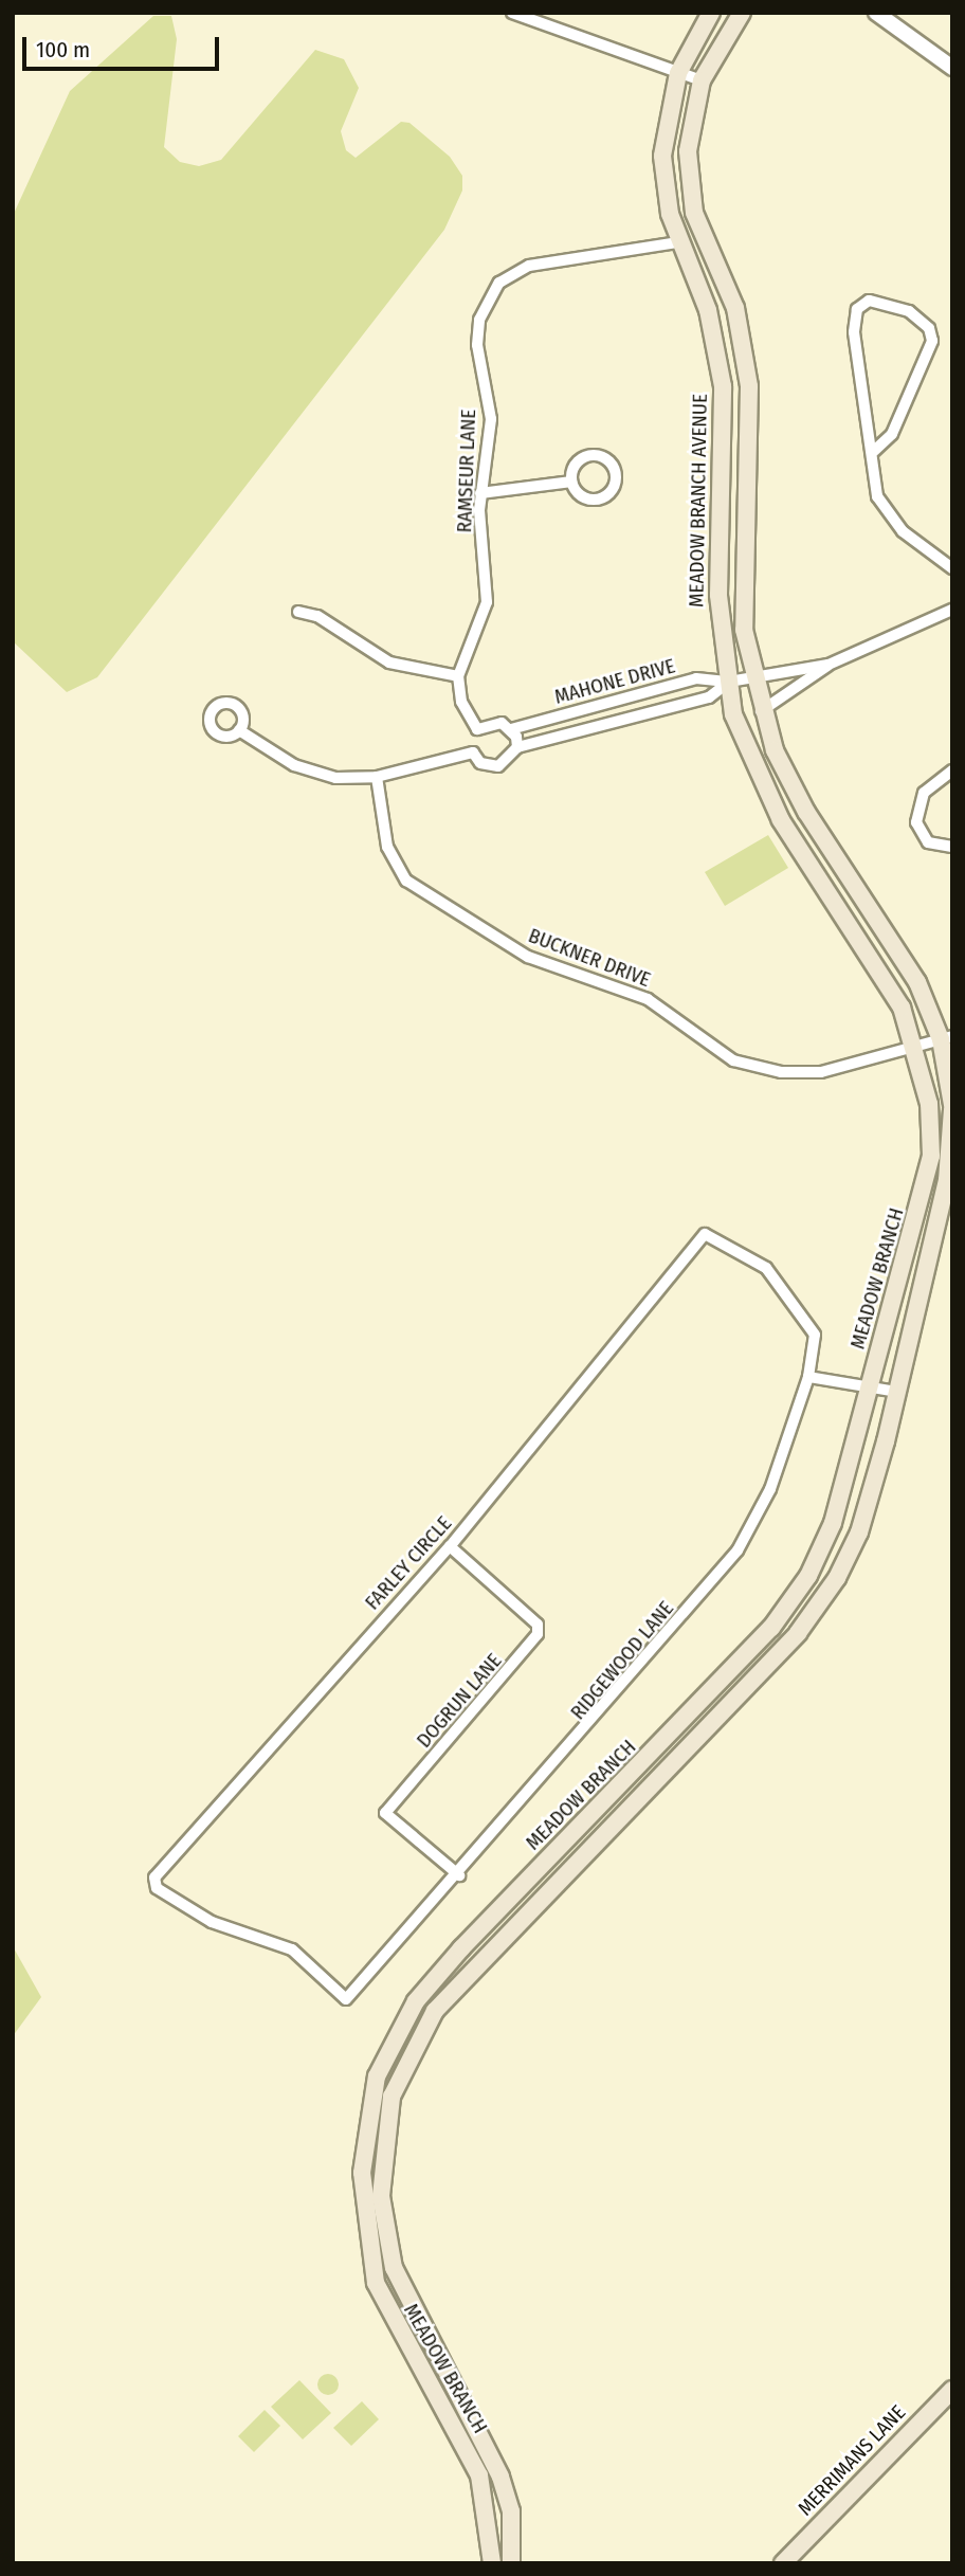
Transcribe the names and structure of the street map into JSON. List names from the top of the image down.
{
  "streets": {
    "main road": ["MEADOW BRANCH AVENUE", "MEADOW BRANCH", "MERRIMANS LANE"],
    "street": [
      "RAMSEUR LANE",
      "MAHONE DRIVE",
      "BUCKNER DRIVE",
      "FARLEY CIRCLE",
      "RIDGEWOOD LANE",
      "DOGRUN LANE"
    ]
  },
  "crossings": [
    ["RAMSEUR LANE", "MEADOW BRANCH AVENUE"],
    ["MEADOW BRANCH AVENUE", "MAHONE DRIVE"],
    ["MEADOW BRANCH AVENUE", "BUCKNER DRIVE"],
    ["MEADOW BRANCH AVENUE", "MEADOW BRANCH"],
    ["BUCKNER DRIVE", "MEADOW BRANCH"],
    ["FARLEY CIRCLE", "RIDGEWOOD LANE"],
    ["FARLEY CIRCLE", "DOGRUN LANE"],
    ["RIDGEWOOD LANE", "DOGRUN LANE"]
  ],
  "scale_bar": "100 m"
}
